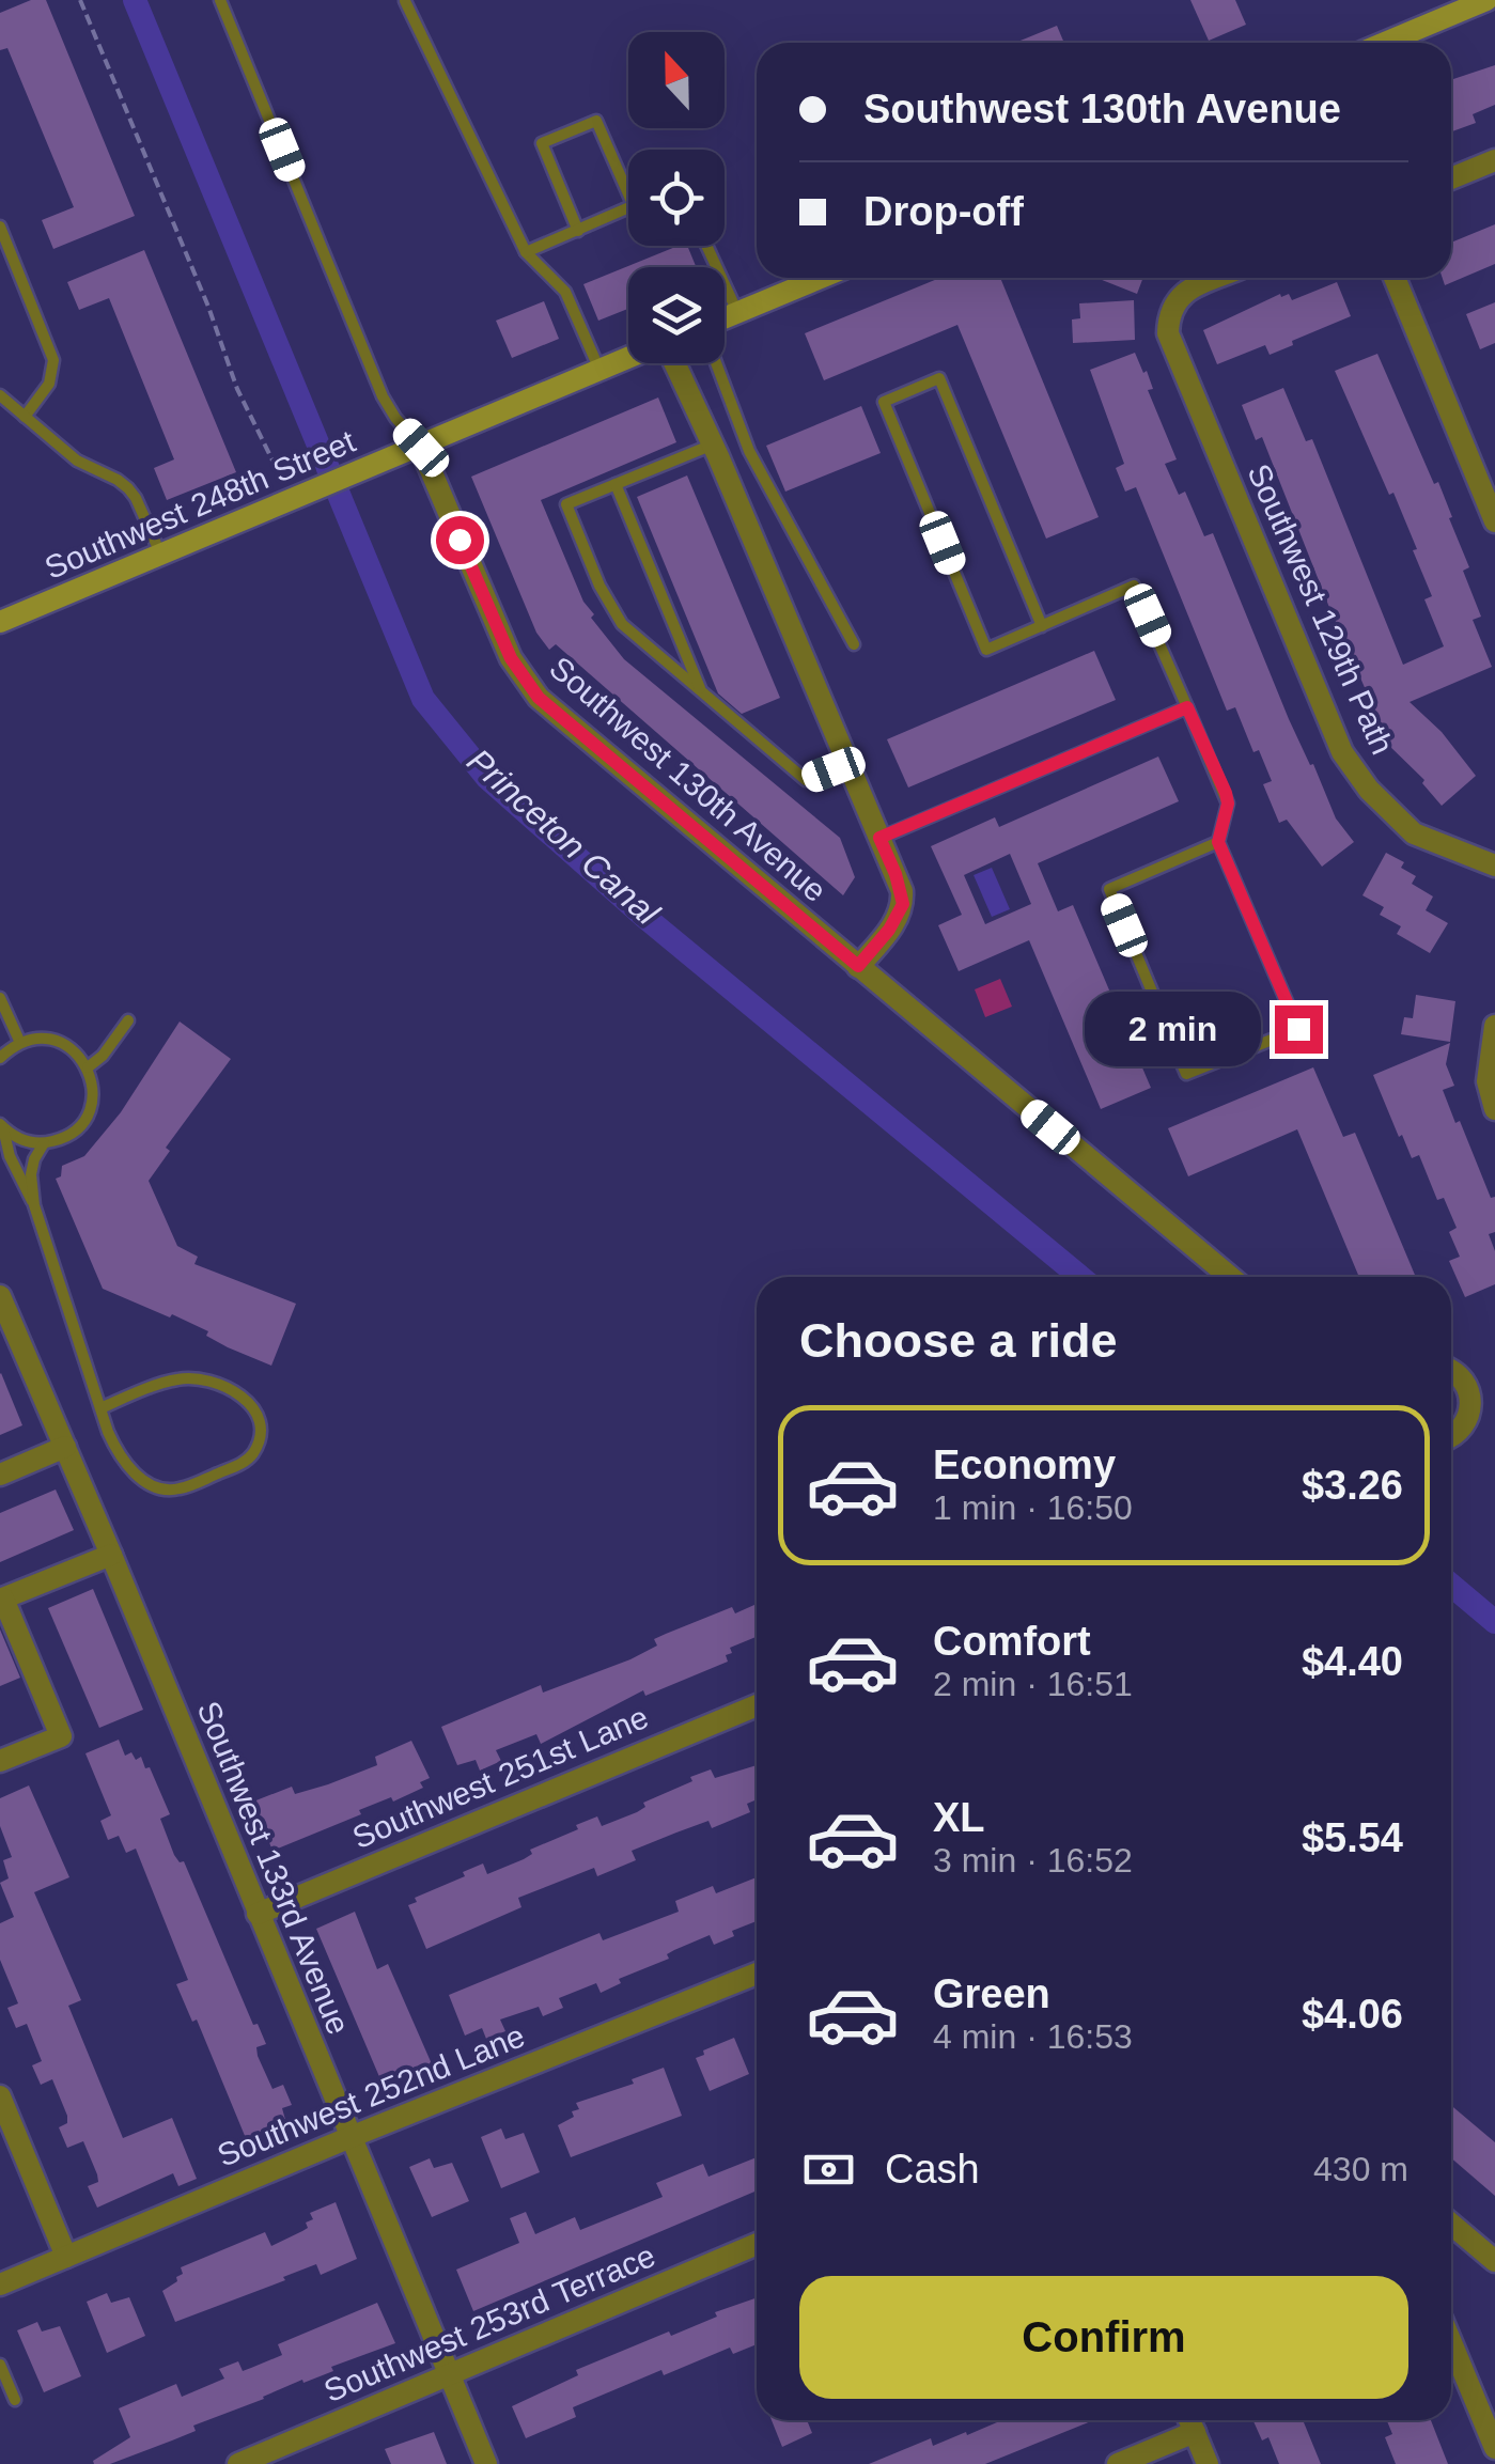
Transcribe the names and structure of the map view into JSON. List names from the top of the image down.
{
  "streets": {
    "street": [
      "Southwest 248th Street",
      "Southwest 129th Path",
      "Southwest 130th Avenue",
      "Southwest 251st Lane",
      "Southwest 133rd Avenue",
      "Southwest 252nd Lane",
      "Southwest 253rd Terrace"
    ]
  },
  "crossings": [
    ["Southwest 248th Street", "Southwest 130th Avenue"],
    ["Southwest 251st Lane", "Southwest 133rd Avenue"],
    ["Southwest 133rd Avenue", "Southwest 252nd Lane"],
    ["Southwest 133rd Avenue", "Southwest 253rd Terrace"]
  ],
  "water": ["Princeton Canal"],
  "north": "top",
  "page": {
    "banner": ["Southwest 130th Avenue", "Drop-off"],
    "bubble": "2 min",
    "heading": "Choose a ride",
    "list": [
      {
        "name": "Economy",
        "note": "1 min · 16:50",
        "value": "$3.26"
      },
      {
        "name": "Comfort",
        "note": "2 min · 16:51",
        "value": "$4.40"
      },
      {
        "name": "XL",
        "note": "3 min · 16:52",
        "value": "$5.54"
      },
      {
        "name": "Green",
        "note": "4 min · 16:53",
        "value": "$4.06"
      }
    ],
    "pay": ["Cash", "430 m"],
    "buttons": "Confirm"
  }
}
